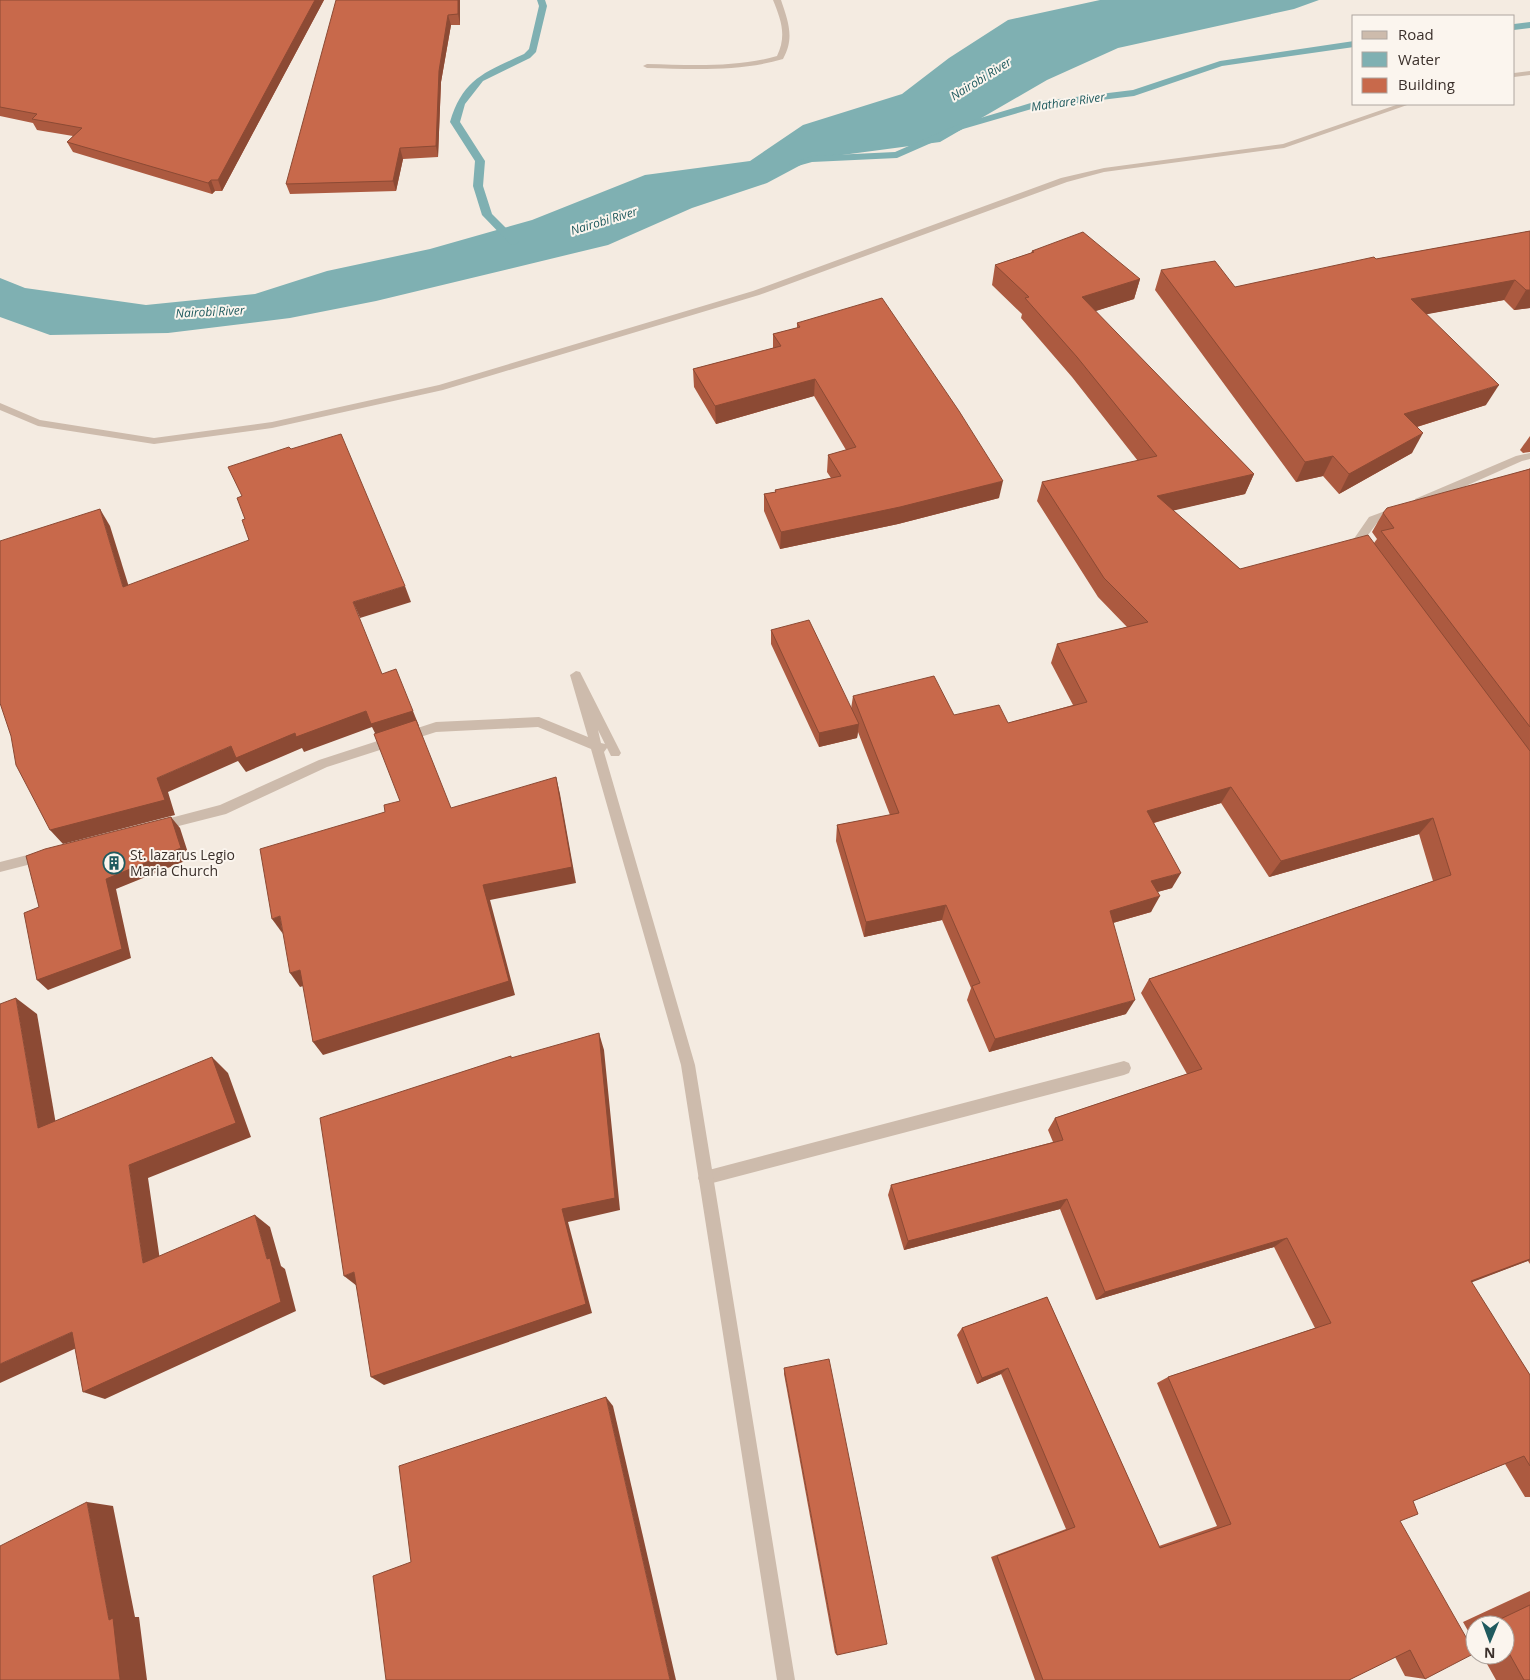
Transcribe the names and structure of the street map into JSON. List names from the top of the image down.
{
  "water": ["Nairobi River", "Mathare River"],
  "places": {
    "building": ["St. lazarus Legio Maria Church"]
  },
  "legend": ["Road", "Water", "Building"],
  "north": "bottom"
}
